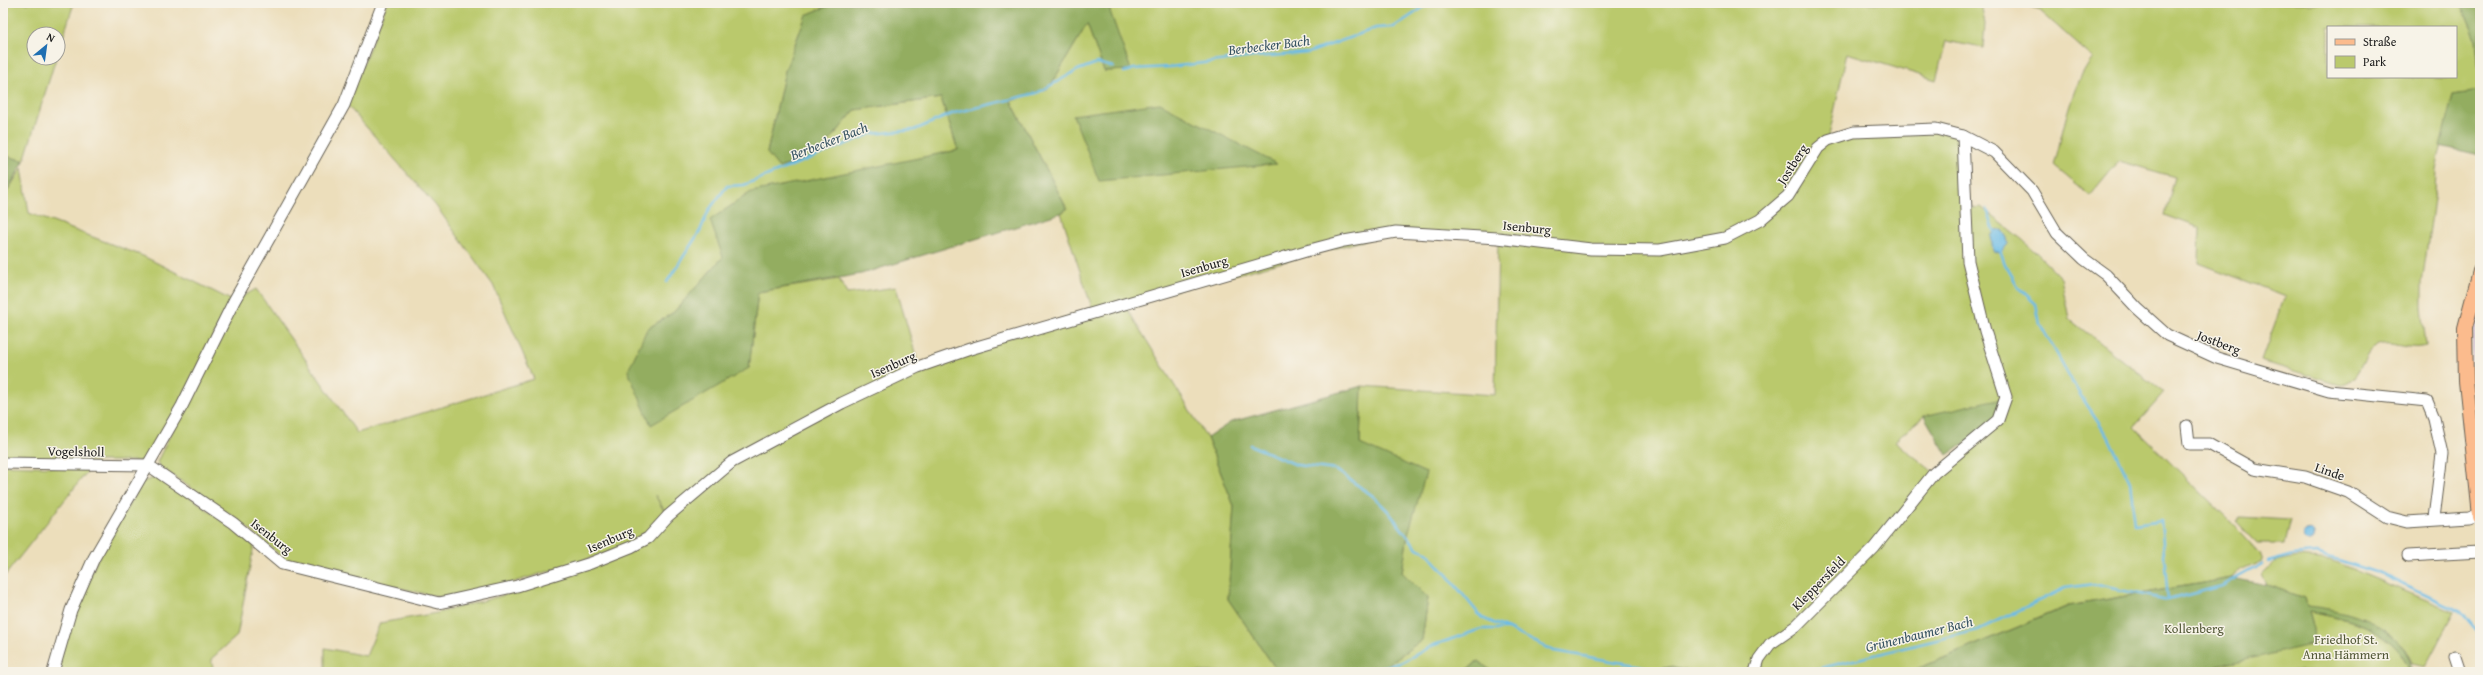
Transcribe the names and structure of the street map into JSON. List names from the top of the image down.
{
  "streets": {
    "street": [
      "Jostberg",
      "Isenburg",
      "Vogelsholl",
      "Linde",
      "Kleppersfeld"
    ]
  },
  "crossings": [
    ["Jostberg", "Isenburg"],
    ["Jostberg", "Linde"],
    ["Jostberg", "Kleppersfeld"],
    ["Isenburg", "Vogelsholl"]
  ],
  "water": ["Berbecker Bach", "Grünenbaumer Bach"],
  "parks": ["Kollenberg", "Friedhof St. Anna Hämmern"],
  "legend": ["Straße", "Park"],
  "north": "top right"
}
